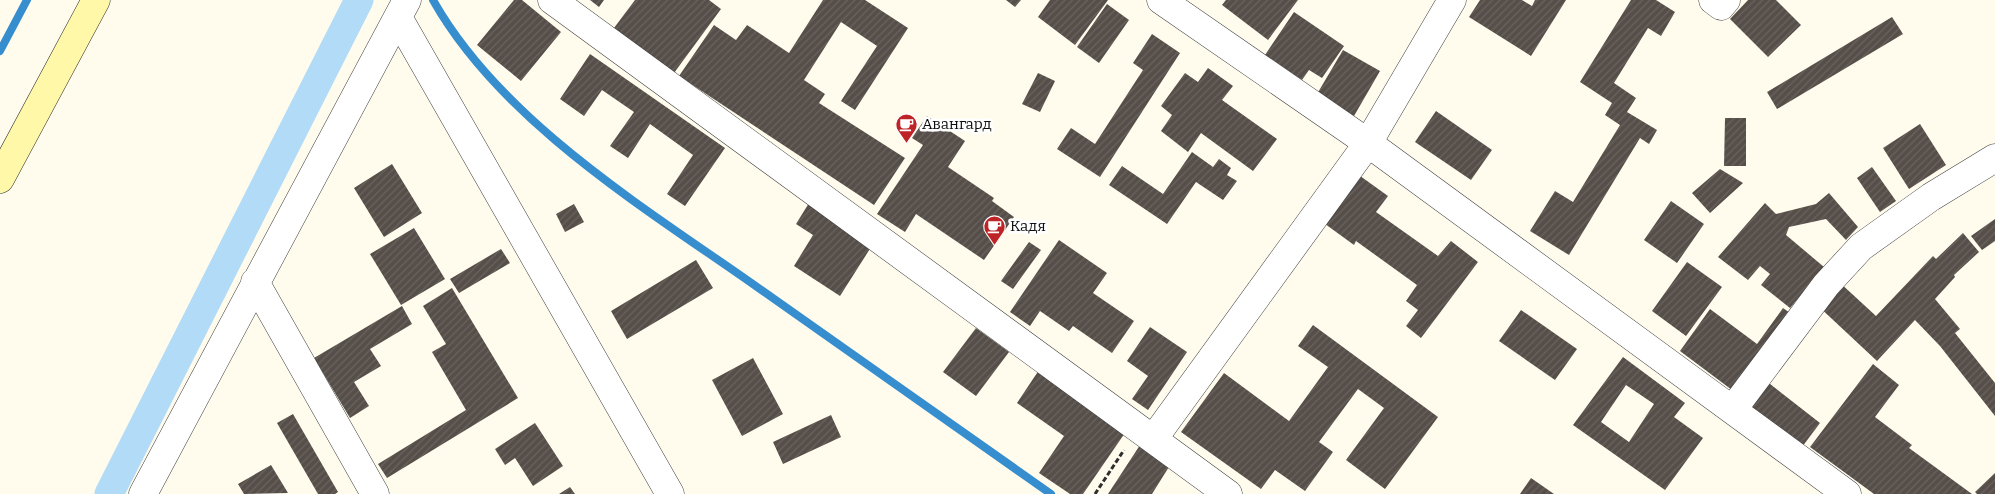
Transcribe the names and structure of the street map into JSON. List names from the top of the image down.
{
  "places": {
    "cafe": ["Авангард", "Кадя"]
  }
}
